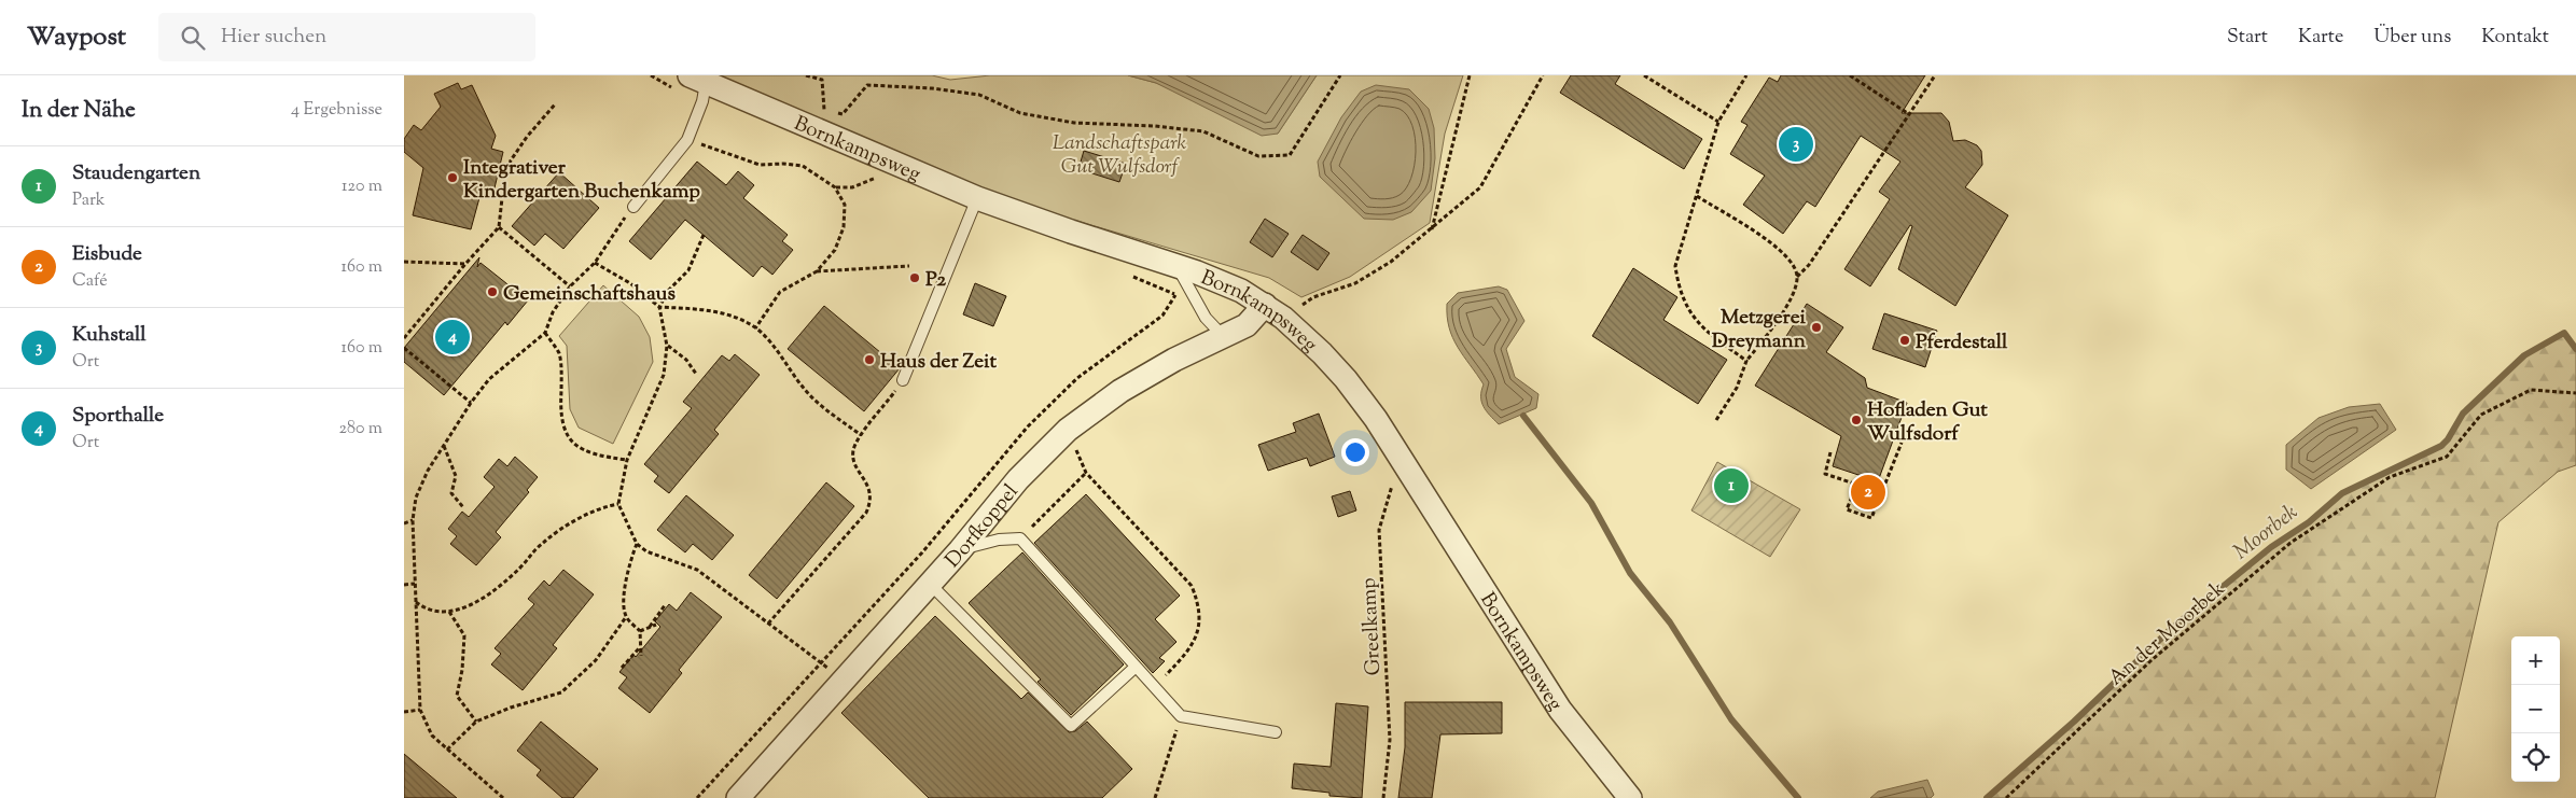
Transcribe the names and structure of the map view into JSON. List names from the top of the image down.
{
  "streets": {
    "street": ["Bornkampsweg", "Dorfkoppel"],
    "path": ["Greelkamp", "An der Moorbek"]
  },
  "crossings": [
    ["Bornkampsweg", "Dorfkoppel"],
    ["Bornkampsweg", "Greelkamp"]
  ],
  "water": ["Moorbek"],
  "parks": ["Landschaftspark Gut Wulfsdorf"],
  "places": [
    "Integrativer Kindergarten Buchenkamp",
    "P2",
    "Gemeinschaftshaus",
    "Metzgerei Dreymann",
    "Pferdestall",
    "Haus der Zeit",
    "Hofladen Gut Wulfsdorf"
  ],
  "page": {
    "header": "Waypost",
    "search": "Hier suchen",
    "nav": [
      "Start",
      "Karte",
      "Über uns",
      "Kontakt"
    ],
    "heading": ["In der Nähe", "4 Ergebnisse"],
    "pins": [
      "3",
      "4",
      "1",
      "2"
    ],
    "list": [
      {
        "mark": "1",
        "name": "Staudengarten",
        "note": "Park",
        "value": "120 m"
      },
      {
        "mark": "2",
        "name": "Eisbude",
        "note": "Café",
        "value": "160 m"
      },
      {
        "mark": "3",
        "name": "Kuhstall",
        "note": "Ort",
        "value": "160 m"
      },
      {
        "mark": "4",
        "name": "Sporthalle",
        "note": "Ort",
        "value": "280 m"
      }
    ],
    "map_buttons": ["+", "−"]
  }
}
